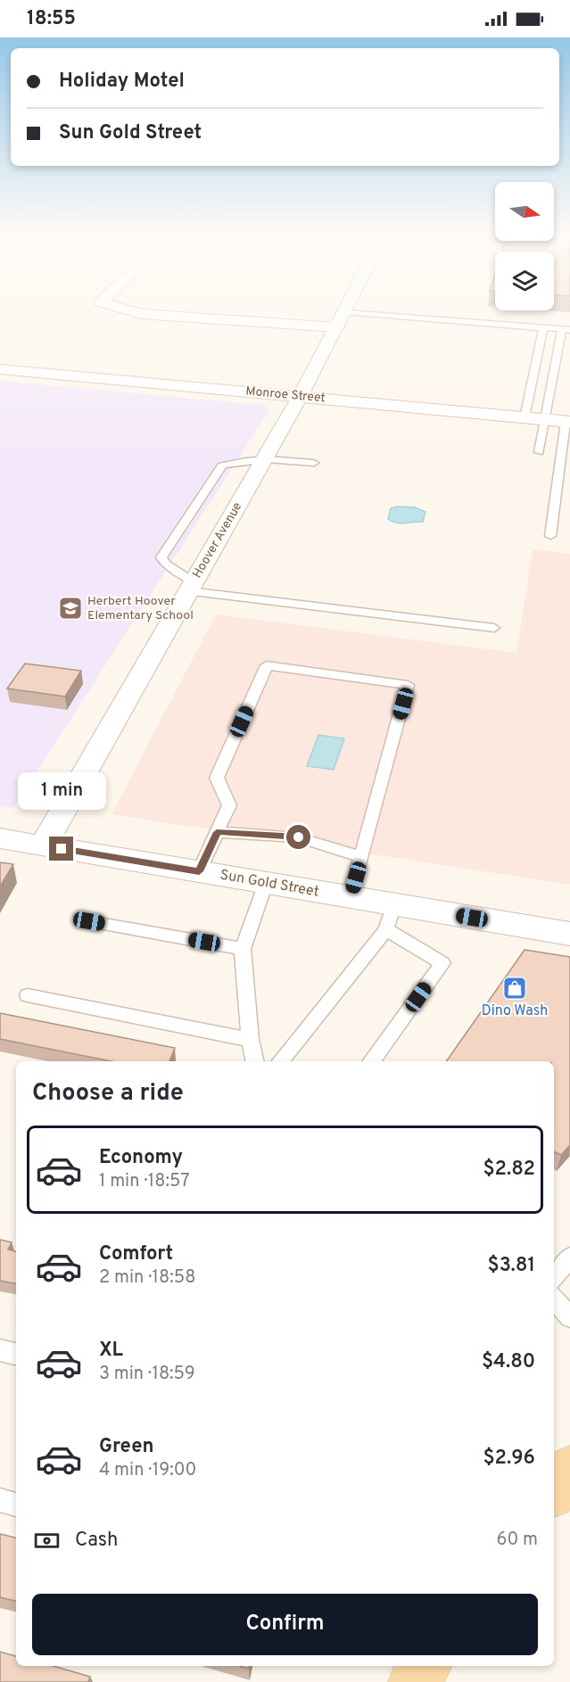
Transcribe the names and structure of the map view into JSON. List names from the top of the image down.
{
  "streets": {
    "street": ["Monroe Street", "Hoover Avenue", "Sun Gold Street"]
  },
  "crossings": [
    ["Monroe Street", "Hoover Avenue"],
    ["Hoover Avenue", "Sun Gold Street"]
  ],
  "places": {
    "school or university": ["Herbert Hoover Elementary School"],
    "shop": ["Dino Wash"]
  },
  "north": "right",
  "page": {
    "status": "18:55",
    "banner": ["Holiday Motel", "Sun Gold Street"],
    "bubble": "1 min",
    "heading": "Choose a ride",
    "list": [
      {
        "name": "Economy",
        "note": "1 min · 18:57",
        "value": "$2.82"
      },
      {
        "name": "Comfort",
        "note": "2 min · 18:58",
        "value": "$3.81"
      },
      {
        "name": "XL",
        "note": "3 min · 18:59",
        "value": "$4.80"
      },
      {
        "name": "Green",
        "note": "4 min · 19:00",
        "value": "$2.96"
      }
    ],
    "pay": ["Cash", "60 m"],
    "buttons": "Confirm"
  }
}
